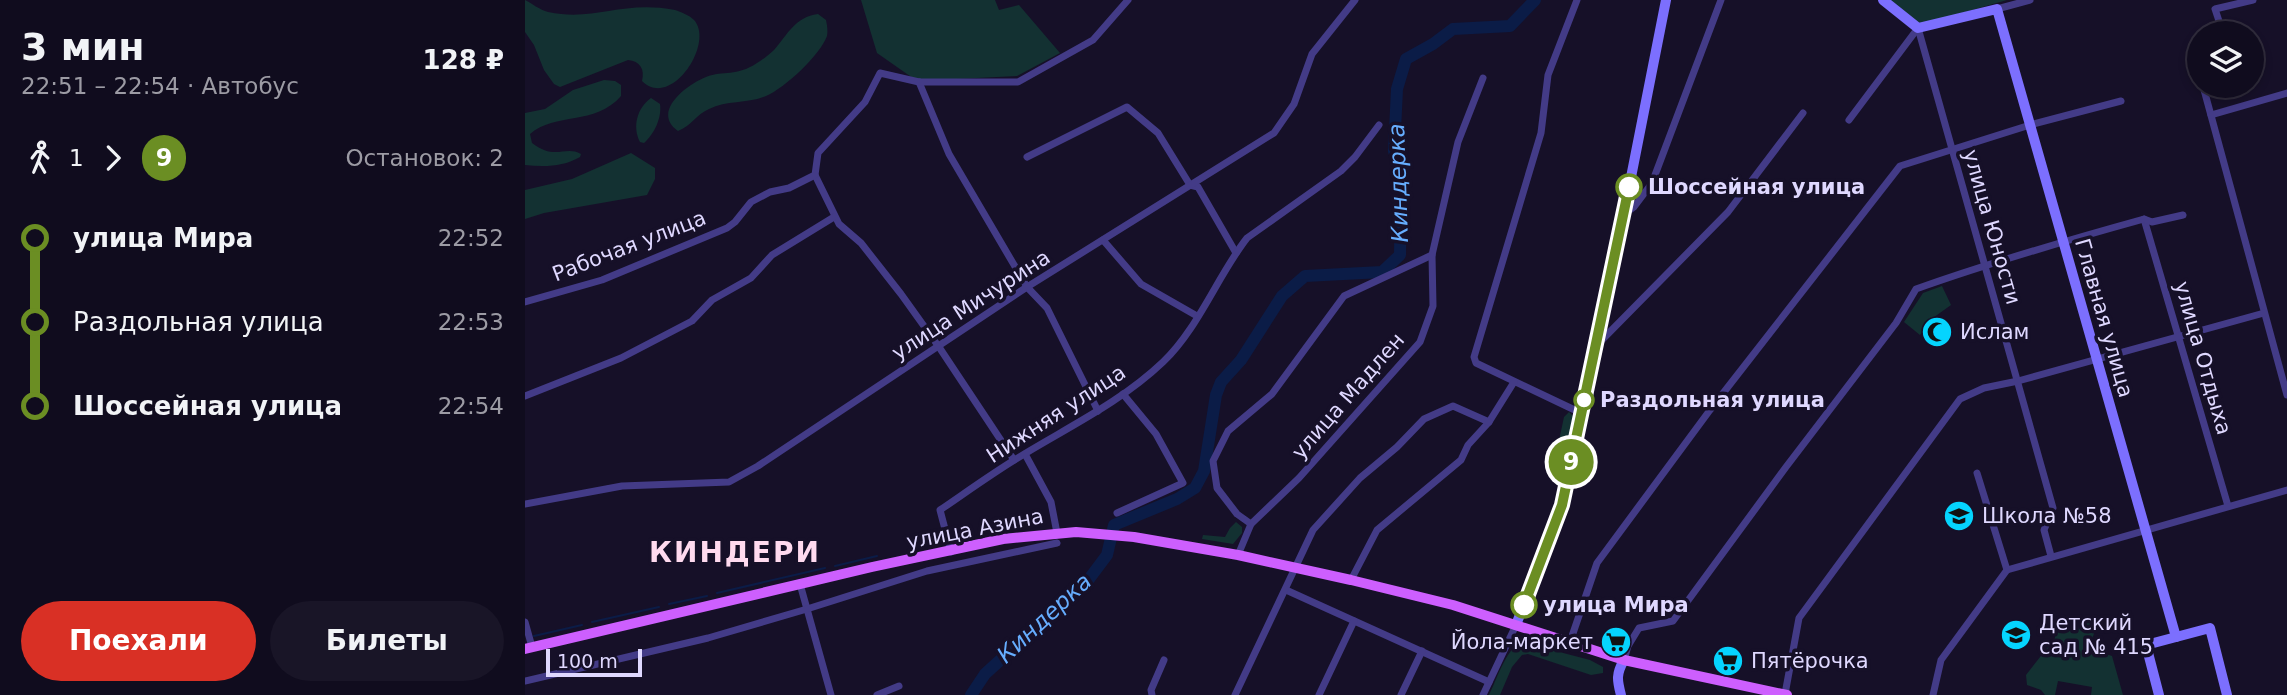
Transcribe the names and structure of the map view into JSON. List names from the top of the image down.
{
  "streets": {
    "main road": ["улица Азина"],
    "street": [
      "улица Юности",
      "Рабочая улица",
      "улица Мичурина",
      "Главная улица",
      "улица Отдыха",
      "улица Мадлен",
      "Нижняя улица"
    ]
  },
  "crossings": [
    ["улица Мадлен", "улица Азина"],
    ["Нижняя улица", "улица Азина"]
  ],
  "districts": ["КИНДЕРИ"],
  "water": ["Киндерка"],
  "places": {
    "other": ["Шоссейная улица", "Раздольная улица", "улица Мира"],
    "mosque": ["Ислам"],
    "school or university": ["Школа №58", "Детский сад № 415"],
    "supermarket": ["Йола-маркет", "Пятёрочка"]
  },
  "lines": ["bus line 9"],
  "scale_bar": "100 m",
  "page": {
    "heading": ["3 мин", "22:51 – 22:54 · Автобус", "128 ₽"],
    "on_map": "9",
    "legs": ["1", "9", "Остановок: 2"],
    "list": [
      {
        "name": "улица Мира",
        "value": "22:52"
      },
      {
        "name": "Раздольная улица",
        "value": "22:53"
      },
      {
        "name": "Шоссейная улица",
        "value": "22:54"
      }
    ],
    "buttons": ["Поехали", "Билеты"],
    "scale": "100 m"
  }
}
